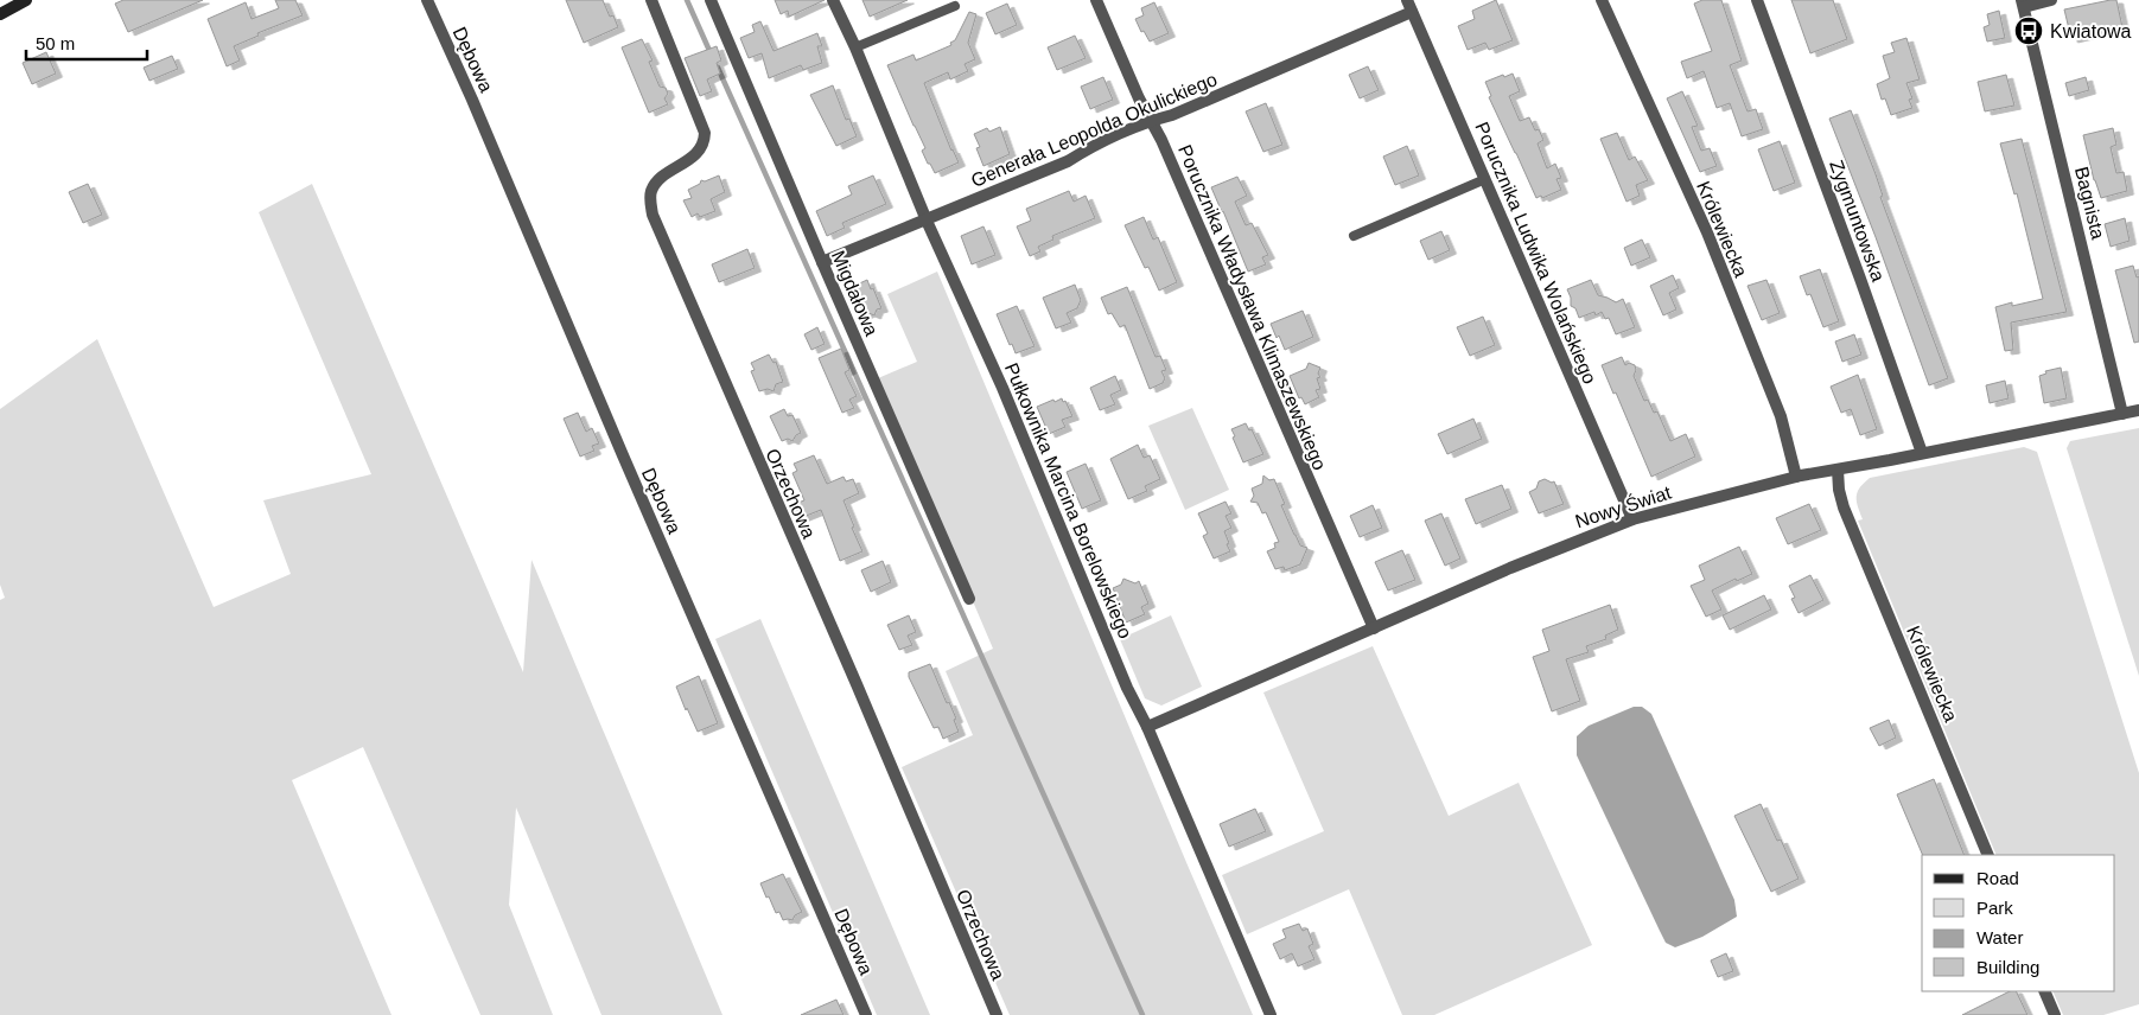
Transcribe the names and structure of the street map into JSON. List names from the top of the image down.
{
  "streets": {
    "street": [
      "Dębowa",
      "Generała Leopolda Okulickiego",
      "Bagnista",
      "Zygmuntowska",
      "Królewiecka",
      "Porucznika Ludwika Wolańskiego",
      "Migdałowa",
      "Porucznika Władysława Klimaszewskiego",
      "Orzechowa",
      "Pułkownika Marcina Borelowskiego",
      "Nowy Świat"
    ]
  },
  "crossings": [
    ["Generała Leopolda Okulickiego", "Porucznika Ludwika Wolańskiego"],
    ["Generała Leopolda Okulickiego", "Migdałowa"],
    ["Generała Leopolda Okulickiego", "Porucznika Władysława Klimaszewskiego"],
    ["Generała Leopolda Okulickiego", "Pułkownika Marcina Borelowskiego"],
    ["Bagnista", "Nowy Świat"],
    ["Zygmuntowska", "Nowy Świat"],
    ["Królewiecka", "Nowy Świat"],
    ["Porucznika Ludwika Wolańskiego", "Nowy Świat"],
    ["Porucznika Władysława Klimaszewskiego", "Nowy Świat"],
    ["Pułkownika Marcina Borelowskiego", "Nowy Świat"]
  ],
  "places": {
    "bus stop": ["Kwiatowa"]
  },
  "legend": [
    "Road",
    "Park",
    "Water",
    "Building"
  ],
  "scale_bar": "50 m"
}
